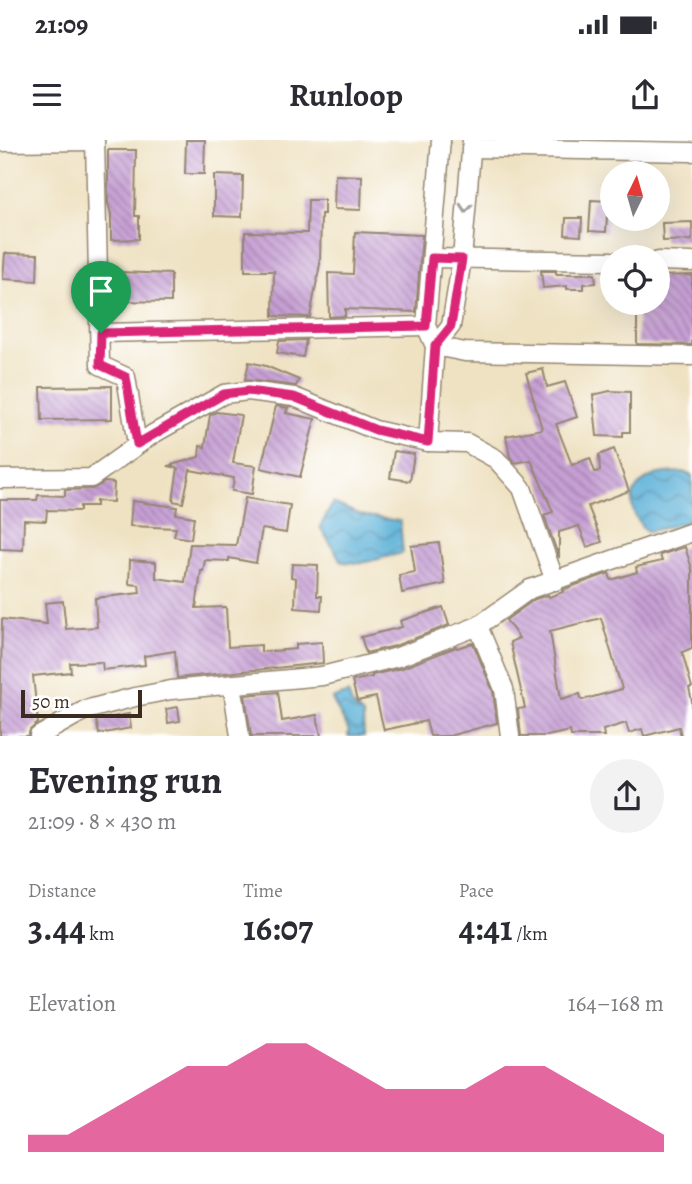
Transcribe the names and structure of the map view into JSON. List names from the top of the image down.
{
  "scale_bar": "50 m",
  "north": "top",
  "page": {
    "status": "21:09",
    "header": "Runloop",
    "scale": "50 m",
    "heading": ["Evening run", "21:09 · 8 × 430 m"],
    "stats": [
      ["Distance", "3.44 km"],
      ["Time", "16:07"],
      ["Pace", "4:41 /km"]
    ],
    "chart": ["Elevation", "164–168 m"]
  }
}
